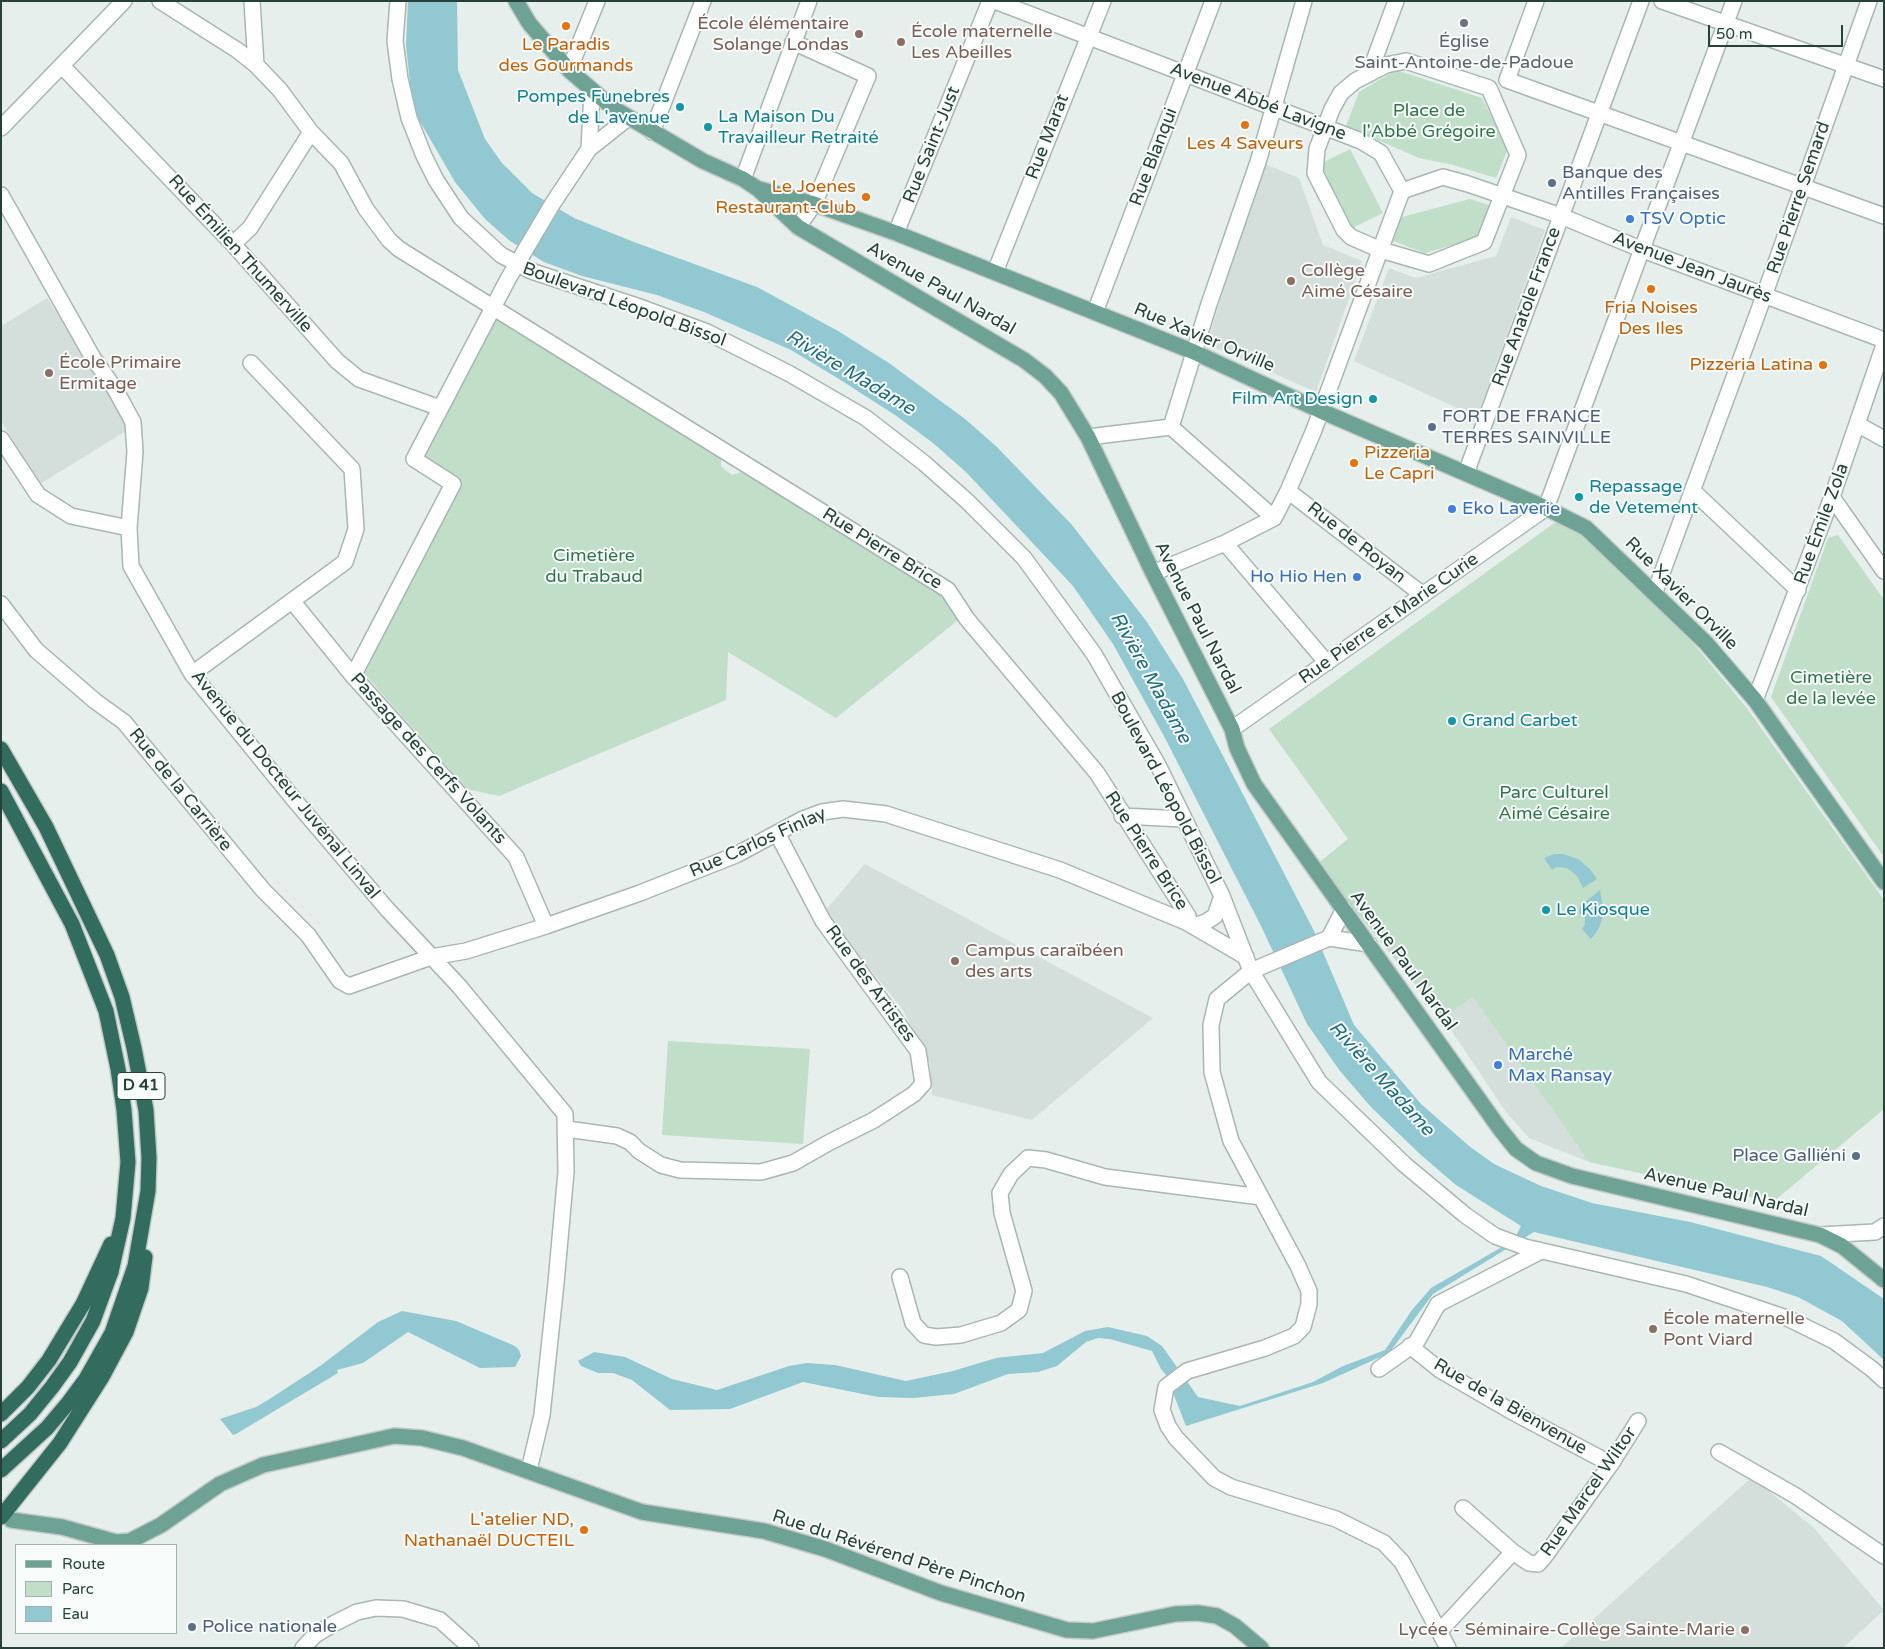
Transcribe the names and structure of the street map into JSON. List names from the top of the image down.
{
  "streets": {
    "highway": ["D 41"],
    "main road": ["Avenue Paul Nardal", "Rue Xavier Orville", "Rue du Révérend Père Pinchon"],
    "street": [
      "Avenue Abbé Lavigne",
      "Rue Marat",
      "Rue Saint-Just",
      "Rue Blanqui",
      "Rue Pierre Semard",
      "Rue Émilien Thumerville",
      "Avenue Jean Jaurès",
      "Boulevard Léopold Bissol",
      "Rue Anatole France",
      "Rue Émile Zola",
      "Rue de Royan",
      "Rue Pierre Brice",
      "Rue Pierre et Marie Curie",
      "Passage des Cerfs Volants",
      "Avenue du Docteur Juvénal Linval",
      "Rue de la Carrière",
      "Rue Carlos Finlay",
      "Rue des Artistes",
      "Rue de la Bienvenue",
      "Rue Marcel Wiltor"
    ]
  },
  "crossings": [
    ["Avenue Abbé Lavigne", "Rue Marat"],
    ["Avenue Abbé Lavigne", "Rue Blanqui"],
    ["Rue Marat", "Rue Xavier Orville"],
    ["Rue Saint-Just", "Rue Xavier Orville"],
    ["Rue Blanqui", "Rue Xavier Orville"],
    ["Rue Pierre Semard", "Avenue Jean Jaurès"],
    ["Rue Pierre Semard", "Rue Xavier Orville"],
    ["Avenue Jean Jaurès", "Rue Anatole France"],
    ["Avenue Paul Nardal", "Rue Xavier Orville"],
    ["Avenue Paul Nardal", "Rue Pierre et Marie Curie"],
    ["Boulevard Léopold Bissol", "Rue Carlos Finlay"],
    ["Rue Anatole France", "Rue Xavier Orville"],
    ["Rue Xavier Orville", "Rue Émile Zola"],
    ["Rue Xavier Orville", "Rue Pierre et Marie Curie"],
    ["Rue de Royan", "Rue Pierre et Marie Curie"],
    ["Rue Pierre Brice", "Rue Carlos Finlay"],
    ["Passage des Cerfs Volants", "Rue Carlos Finlay"],
    ["Avenue du Docteur Juvénal Linval", "Rue Carlos Finlay"],
    ["Avenue du Docteur Juvénal Linval", "Rue des Artistes"],
    ["Avenue du Docteur Juvénal Linval", "Rue du Révérend Père Pinchon"],
    ["Rue de la Carrière", "Rue Carlos Finlay"],
    ["Rue Carlos Finlay", "Rue des Artistes"],
    ["Rue de la Bienvenue", "Rue Marcel Wiltor"]
  ],
  "water": ["Rivière Madame"],
  "parks": [
    "Place de l'Abbé Grégoire",
    "Cimetière du Trabaud",
    "Cimetière de la levée",
    "Parc Culturel Aimé Césaire"
  ],
  "places": [
    "Église Saint-Antoine-de-Padoue",
    "Le Paradis des Gourmands",
    "École élémentaire Solange Londas",
    "École maternelle Les Abeilles",
    "Pompes Funebres de L'avenue",
    "Les 4 Saveurs",
    "La Maison Du Travailleur Retraité",
    "Banque des Antilles Françaises",
    "Le Joenes Restaurant-Club",
    "TSV Optic",
    "Collège Aimé Césaire",
    "Fria Noises Des Iles",
    "Pizzeria Latina",
    "École Primaire Ermitage",
    "Film Art Design",
    "FORT DE FRANCE TERRES SAINVILLE",
    "Pizzeria Le Capri",
    "Repassage de Vetement",
    "Eko Laverie",
    "Ho Hio Hen",
    "Grand Carbet",
    "Le Kiosque",
    "Campus caraïbéen des arts",
    "Marché Max Ransay",
    "Place Galliéni",
    "École maternelle Pont Viard",
    "L'atelier ND, Nathanaël DUCTEIL",
    "Police nationale",
    "Lycée - Séminaire-Collège Sainte-Marie"
  ],
  "legend": ["Route", "Parc", "Eau"],
  "scale_bar": "50 m"
}
